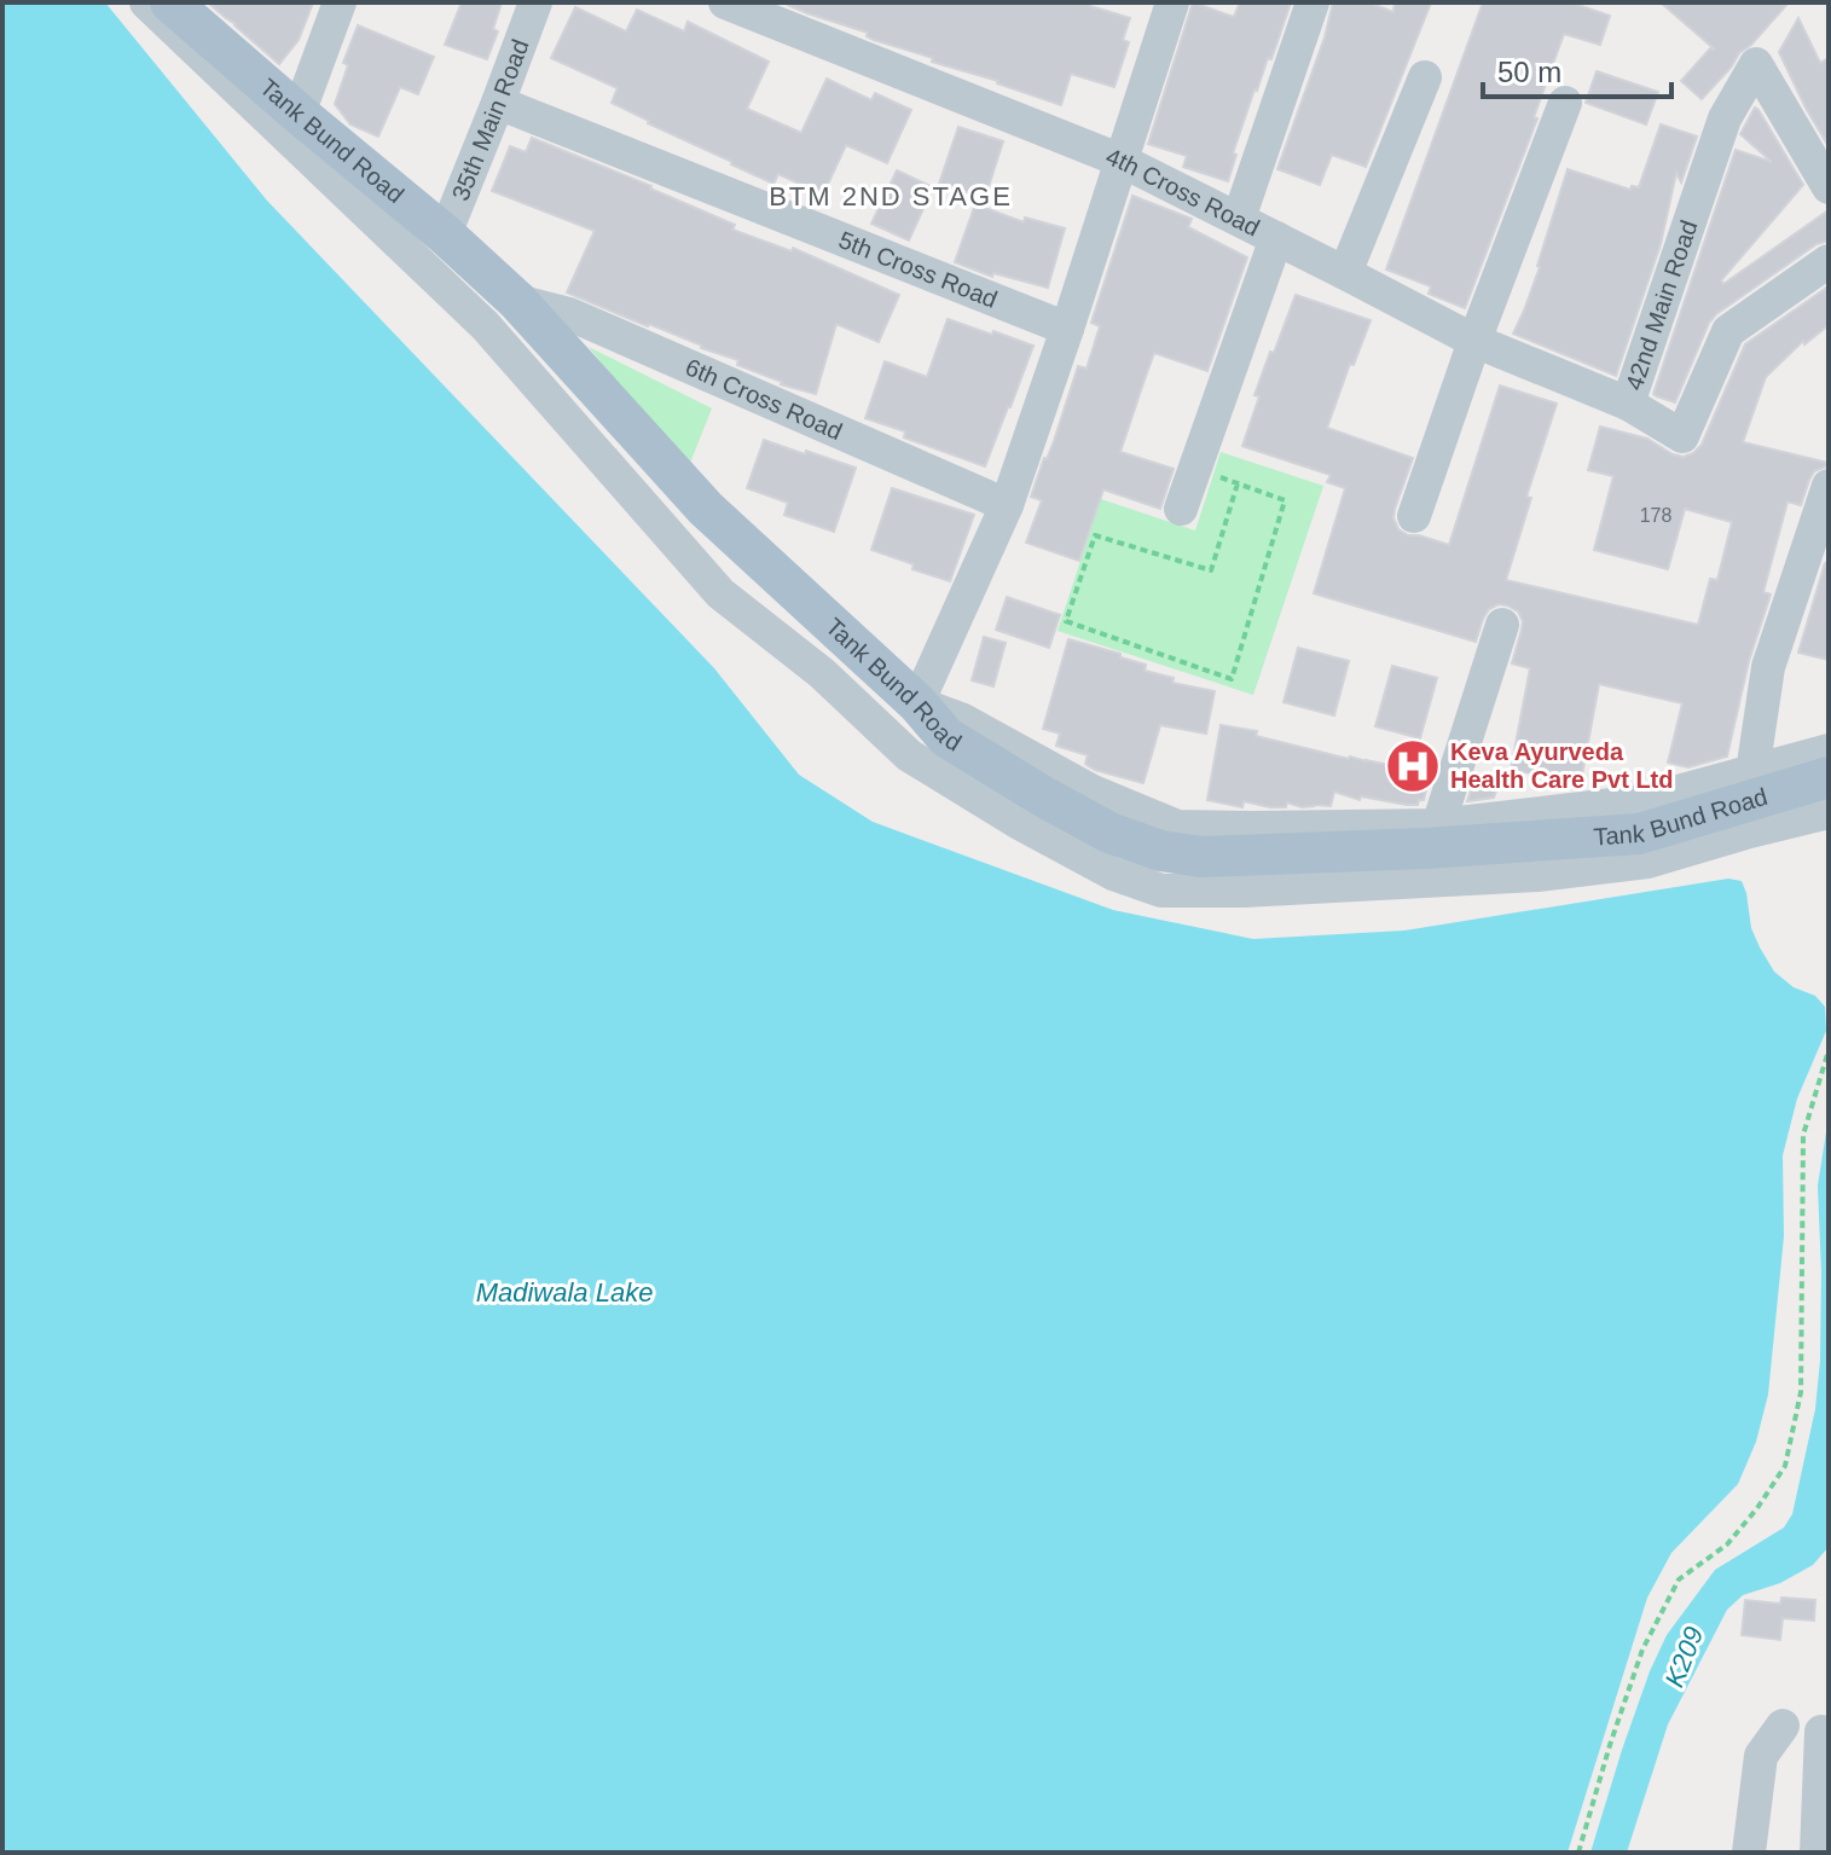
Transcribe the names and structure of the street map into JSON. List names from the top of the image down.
{
  "streets": {
    "main road": ["Tank Bund Road"],
    "street": [
      "35th Main Road",
      "4th Cross Road",
      "5th Cross Road",
      "42nd Main Road",
      "6th Cross Road"
    ]
  },
  "crossings": [
    ["35th Main Road", "Tank Bund Road"],
    ["35th Main Road", "5th Cross Road"],
    ["Tank Bund Road", "6th Cross Road"],
    ["4th Cross Road", "42nd Main Road"]
  ],
  "districts": ["BTM 2ND STAGE"],
  "water": ["Madiwala Lake", "K209"],
  "places": {
    "hospital": ["Keva Ayurveda Health Care Pvt Ltd"]
  },
  "house_numbers": ["178"],
  "scale_bar": "50 m"
}
